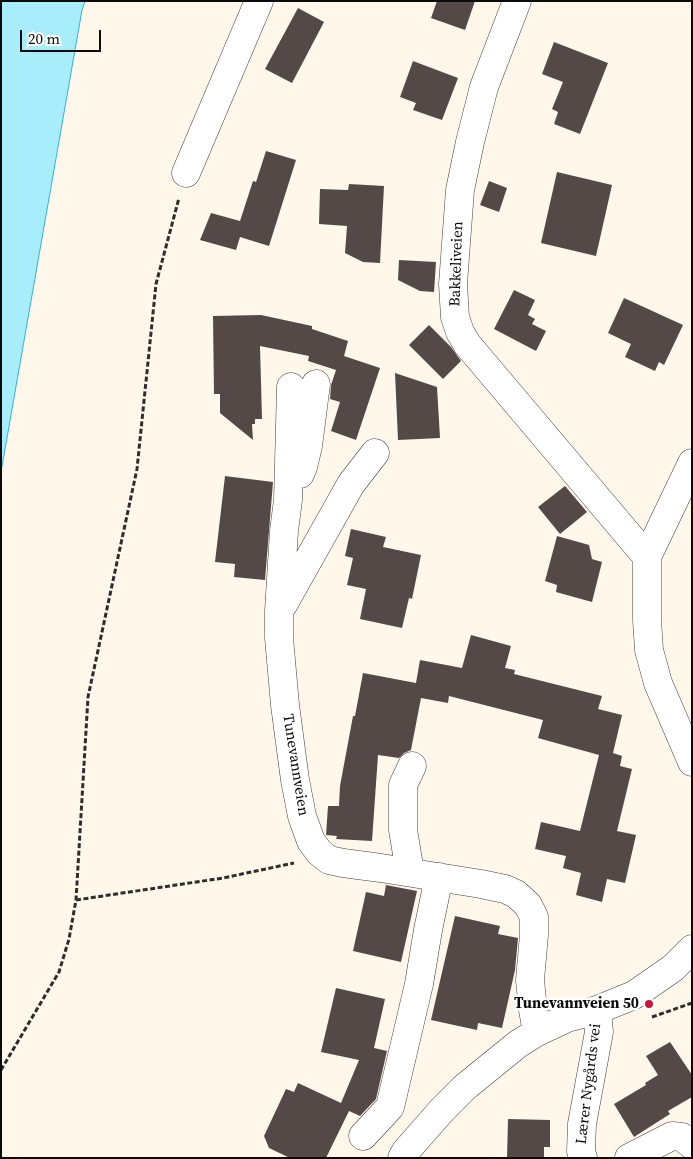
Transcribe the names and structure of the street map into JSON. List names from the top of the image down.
{
  "streets": {
    "street": ["Bakkeliveien", "Tunevannveien", "Lærer Nygårds vei"]
  },
  "places": ["Tunevannveien 50"],
  "scale_bar": "20 m"
}
